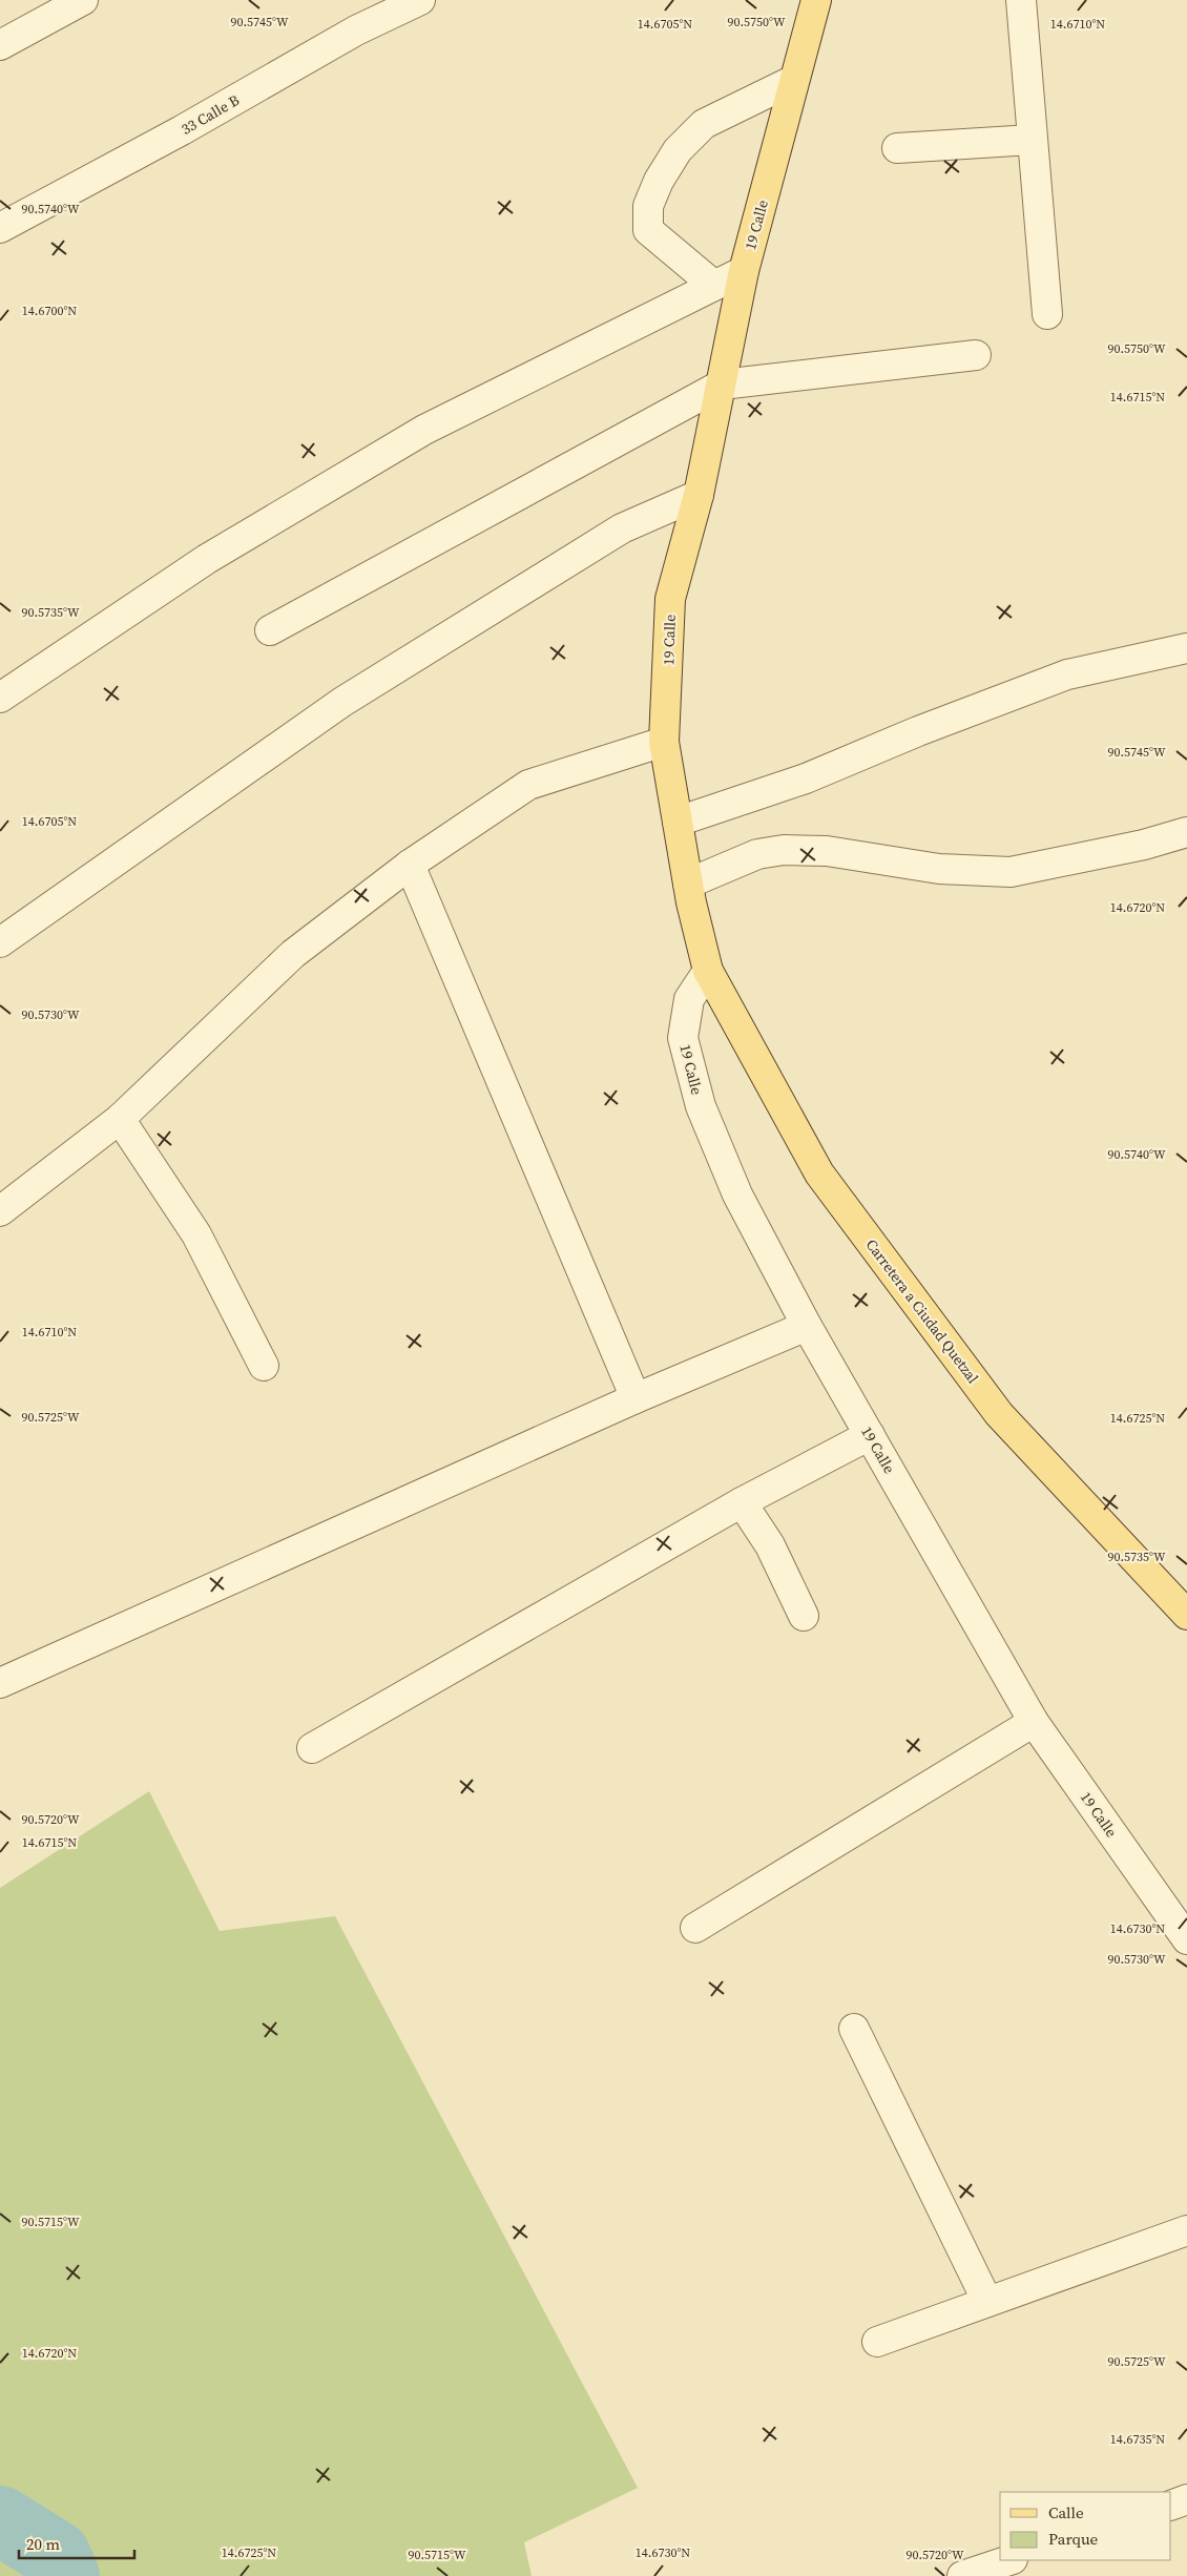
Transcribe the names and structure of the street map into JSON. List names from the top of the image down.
{
  "streets": {
    "main road": ["19 Calle", "Carretera a Ciudad Quetzal"],
    "street": ["33 Calle B"]
  },
  "crossings": [
    ["19 Calle", "Carretera a Ciudad Quetzal"]
  ],
  "legend": ["Calle", "Parque"],
  "scale_bar": "20 m",
  "coordinates": [
    "90.5745°W",
    "90.5750°W",
    "14.6710°N",
    "14.6705°N",
    "90.5740°W",
    "14.6700°N",
    "14.6715°N",
    "90.5735°W",
    "14.6720°N",
    "90.5730°W",
    "90.5725°W",
    "14.6725°N",
    "90.5720°W",
    "14.6730°N",
    "90.5715°W",
    "14.6735°N"
  ]
}
